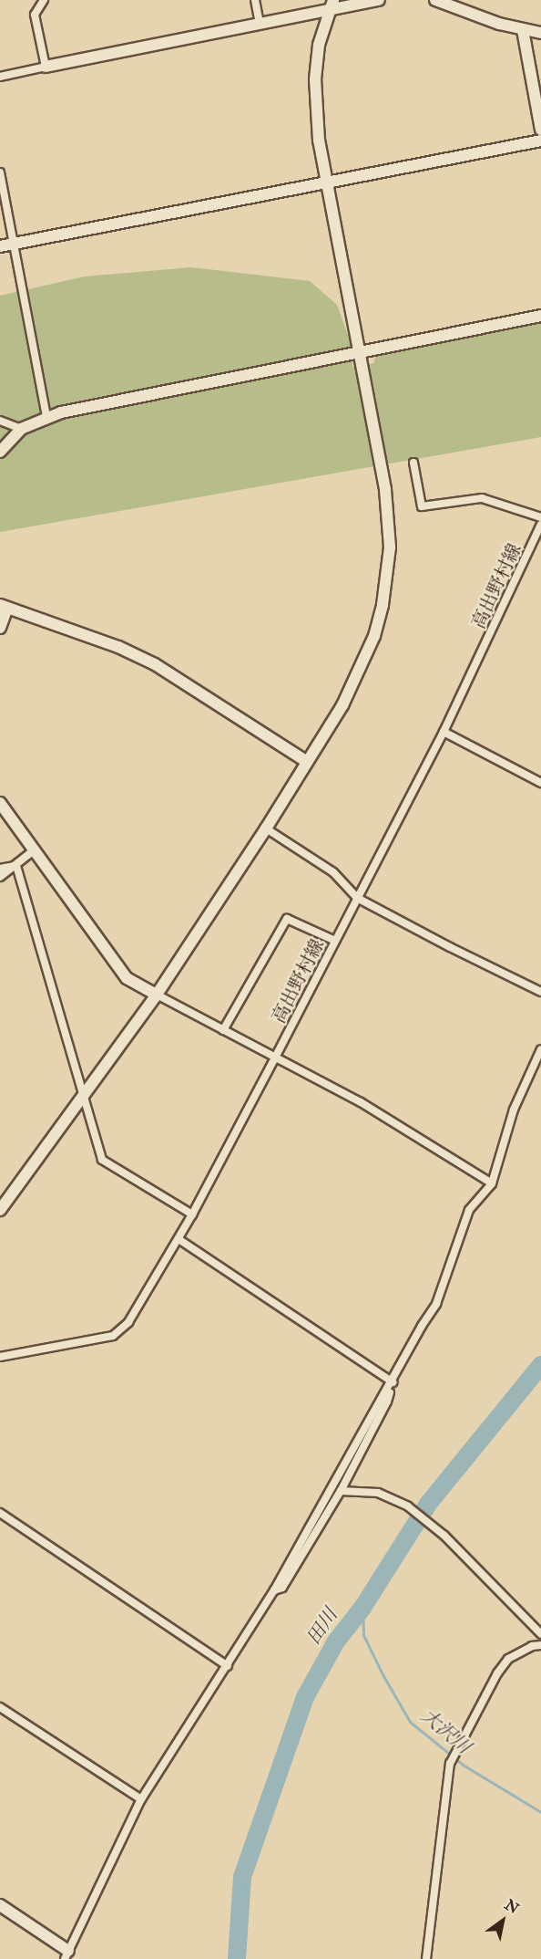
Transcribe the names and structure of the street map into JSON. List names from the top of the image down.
{
  "streets": {
    "street": ["高出野村線"]
  },
  "water": ["田川", "大沢川"],
  "north": "top right"
}
